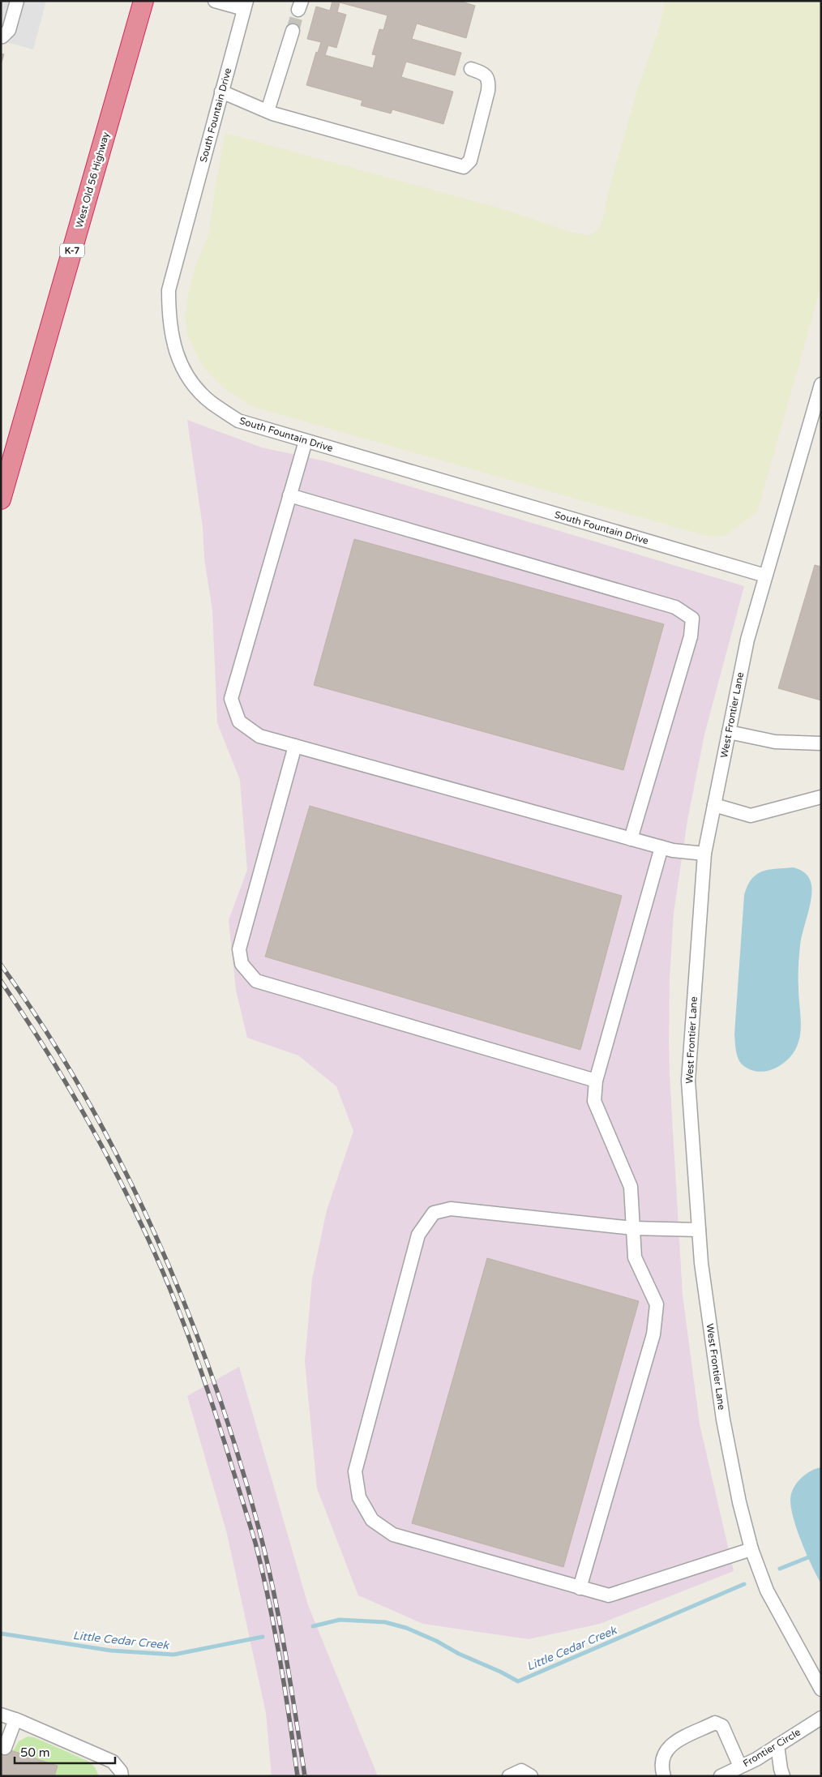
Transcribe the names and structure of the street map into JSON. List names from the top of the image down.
{
  "streets": {
    "highway": ["West Old 56 Highway", "K-7"],
    "street": ["South Fountain Drive", "West Frontier Lane", "Frontier Circle"]
  },
  "crossings": [
    ["South Fountain Drive", "West Frontier Lane"]
  ],
  "water": ["Little Cedar Creek"],
  "scale_bar": "50 m"
}
